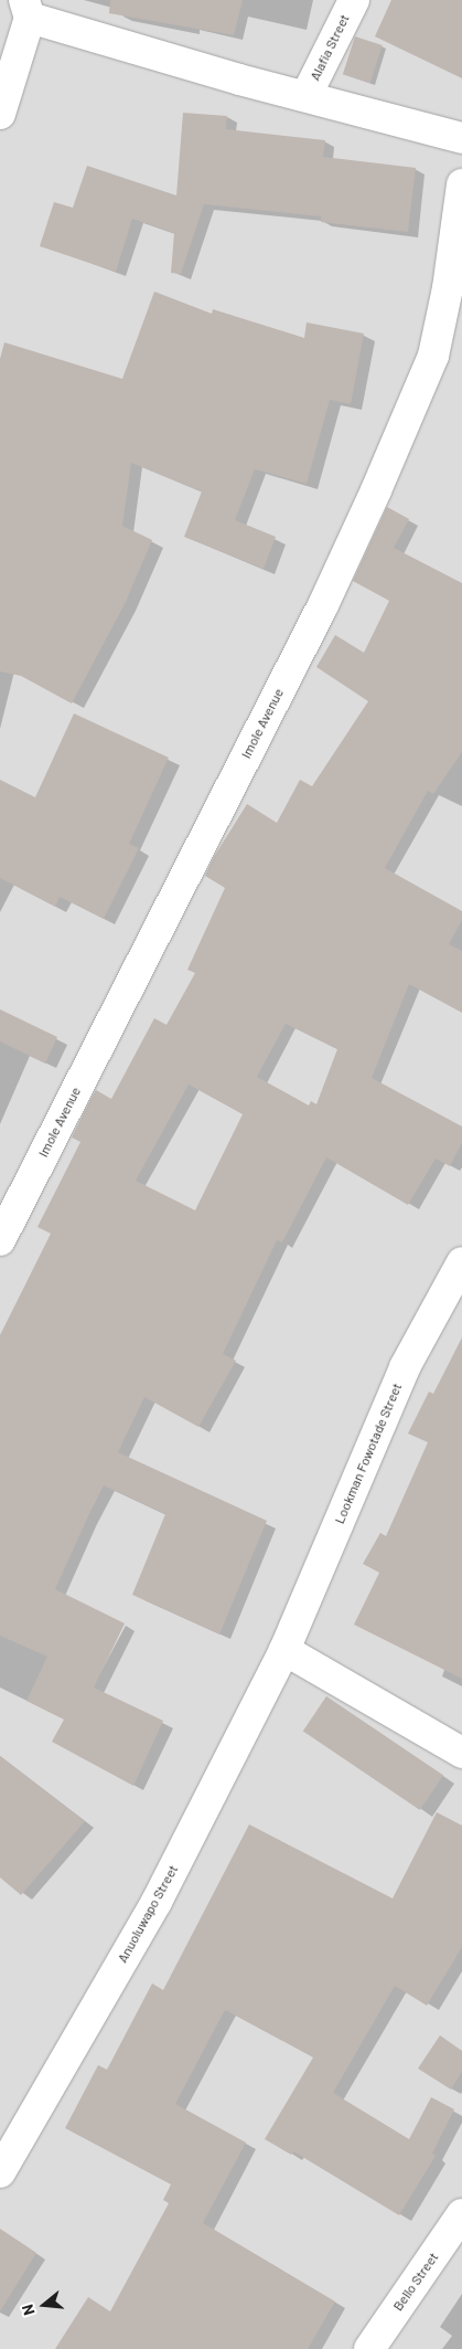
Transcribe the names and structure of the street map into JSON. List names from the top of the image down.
{
  "streets": {
    "street": [
      "Alafia Street",
      "Imole Avenue",
      "Lookman Fowotade Street",
      "Anuoluwapo Street",
      "Bello Street"
    ]
  },
  "crossings": [
    ["Lookman Fowotade Street", "Anuoluwapo Street"]
  ],
  "north": "left"
}
